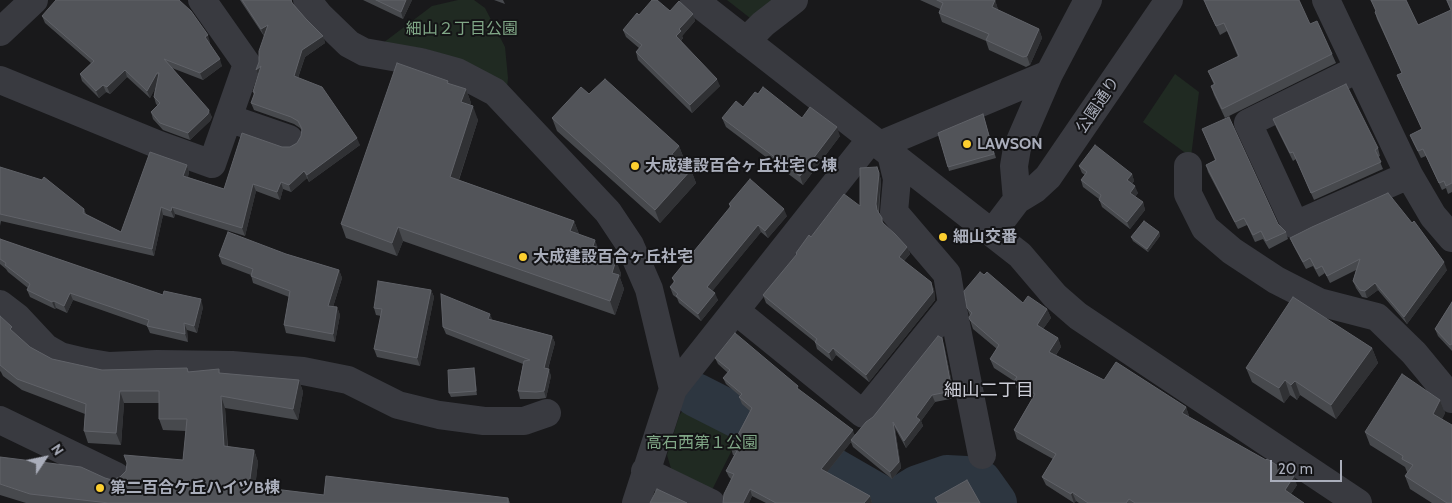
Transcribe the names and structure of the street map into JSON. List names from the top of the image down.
{
  "streets": {
    "street": ["公園通り"]
  },
  "districts": ["細山二丁目"],
  "parks": ["細山２丁目公園", "高石西第１公園"],
  "places": [
    "LAWSON",
    "大成建設百合ヶ丘社宅Ｃ棟",
    "細山交番",
    "大成建設百合ヶ丘社宅",
    "第二百合ケ丘ハイツB棟"
  ],
  "scale_bar": "20 m",
  "north": "top right"
}
